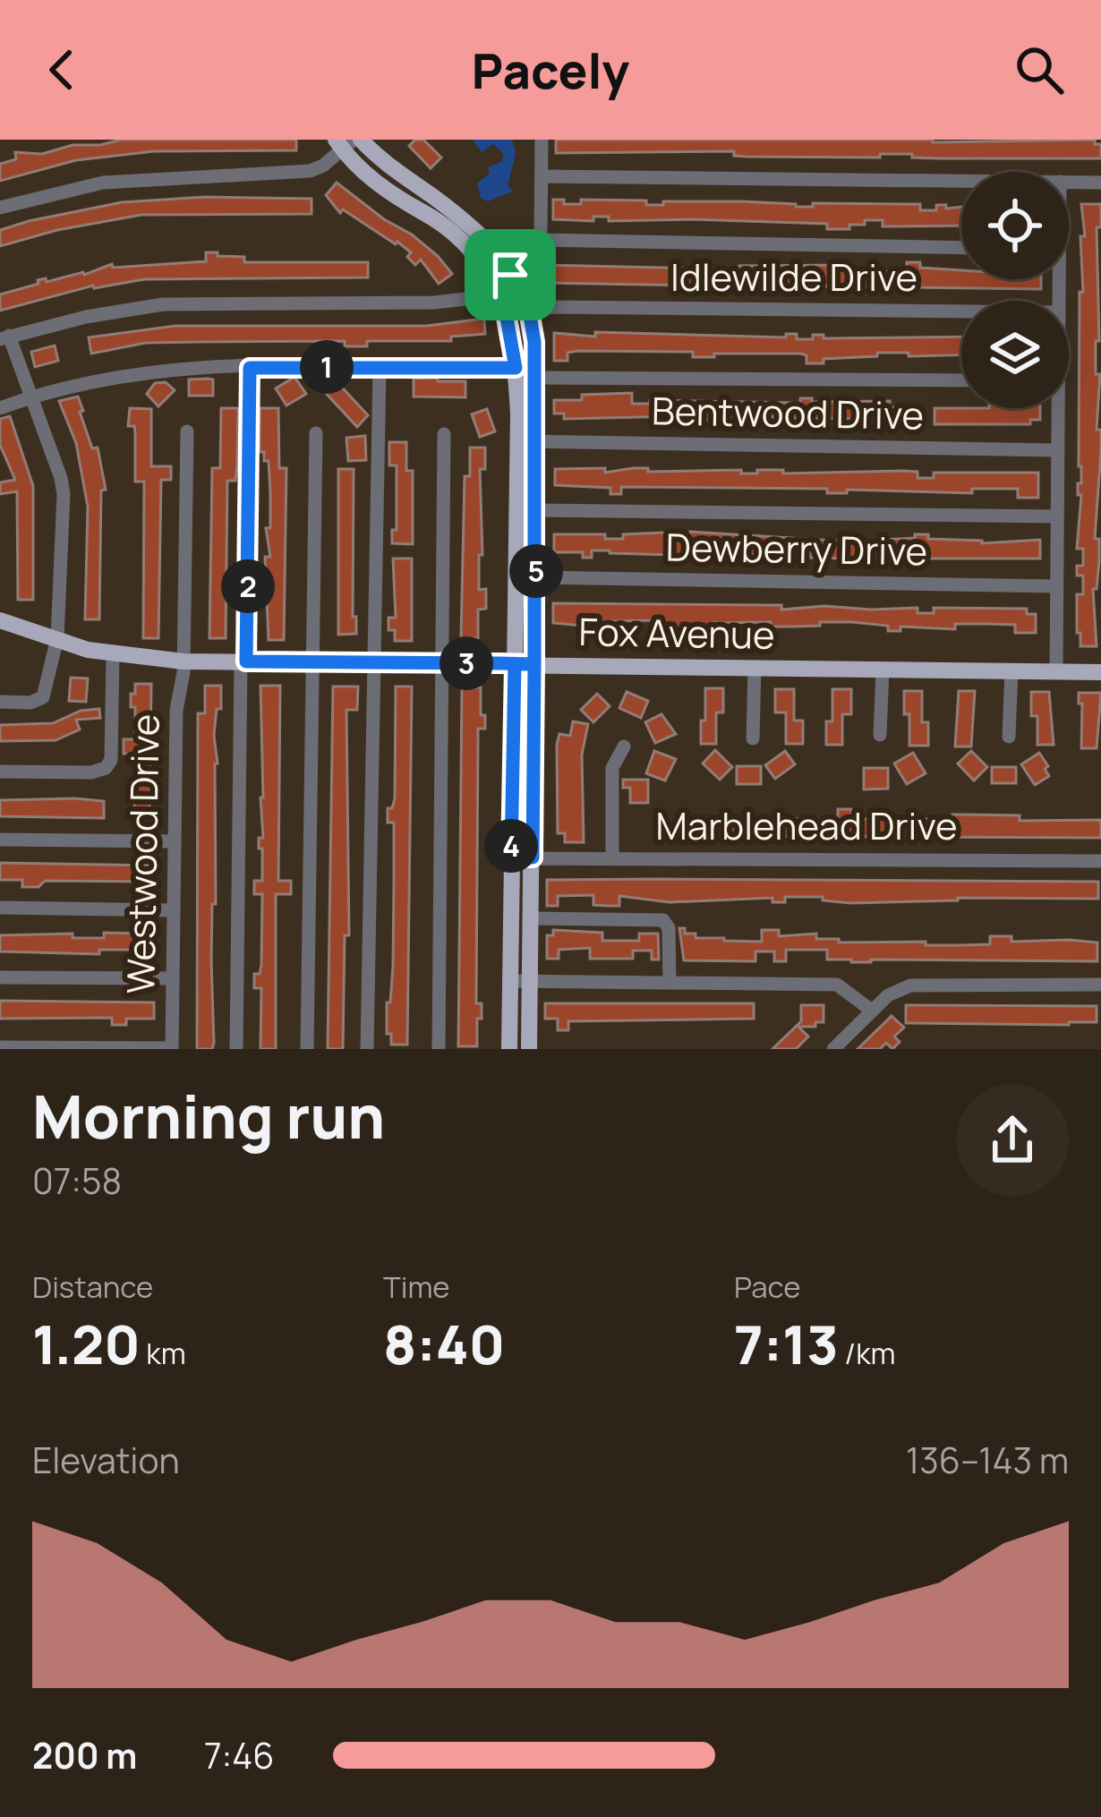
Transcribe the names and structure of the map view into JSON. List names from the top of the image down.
{
  "streets": {
    "main road": ["Fox Avenue"],
    "street": [
      "Idlewilde Drive",
      "Bentwood Drive",
      "Dewberry Drive",
      "Marblehead Drive",
      "Westwood Drive"
    ]
  },
  "crossings": [
    ["Fox Avenue", "Westwood Drive"]
  ],
  "page": {
    "header": "Pacely",
    "pins": [
      "1",
      "5",
      "2",
      "3",
      "4"
    ],
    "heading": ["Morning run", "07:58"],
    "stats": [
      ["Distance", "1.20 km"],
      ["Time", "8:40"],
      ["Pace", "7:13 /km"]
    ],
    "chart": ["Elevation", "136–143 m"],
    "list": [
      {
        "name": "200 m",
        "note": "7:46"
      }
    ]
  }
}
